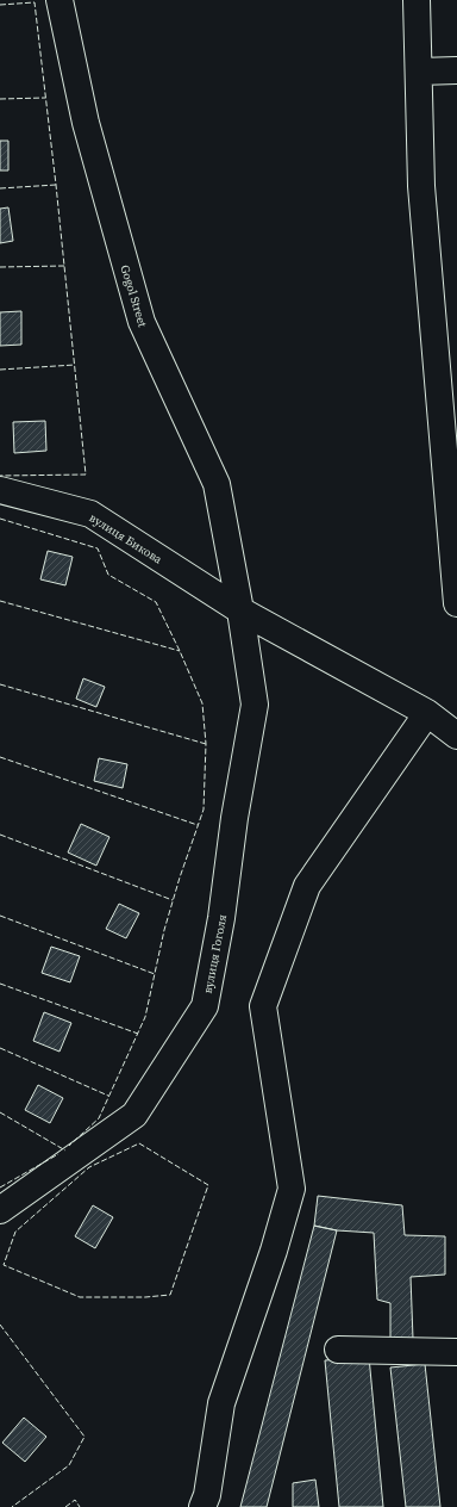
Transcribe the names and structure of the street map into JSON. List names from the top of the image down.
{
  "streets": {
    "street": ["Gogol Street", "вулиця Бикова", "вулиця Гоголя"]
  },
  "crossings": [
    ["Gogol Street", "вулиця Бикова"],
    ["Gogol Street", "вулиця Гоголя"],
    ["вулиця Бикова", "вулиця Гоголя"]
  ]
}
